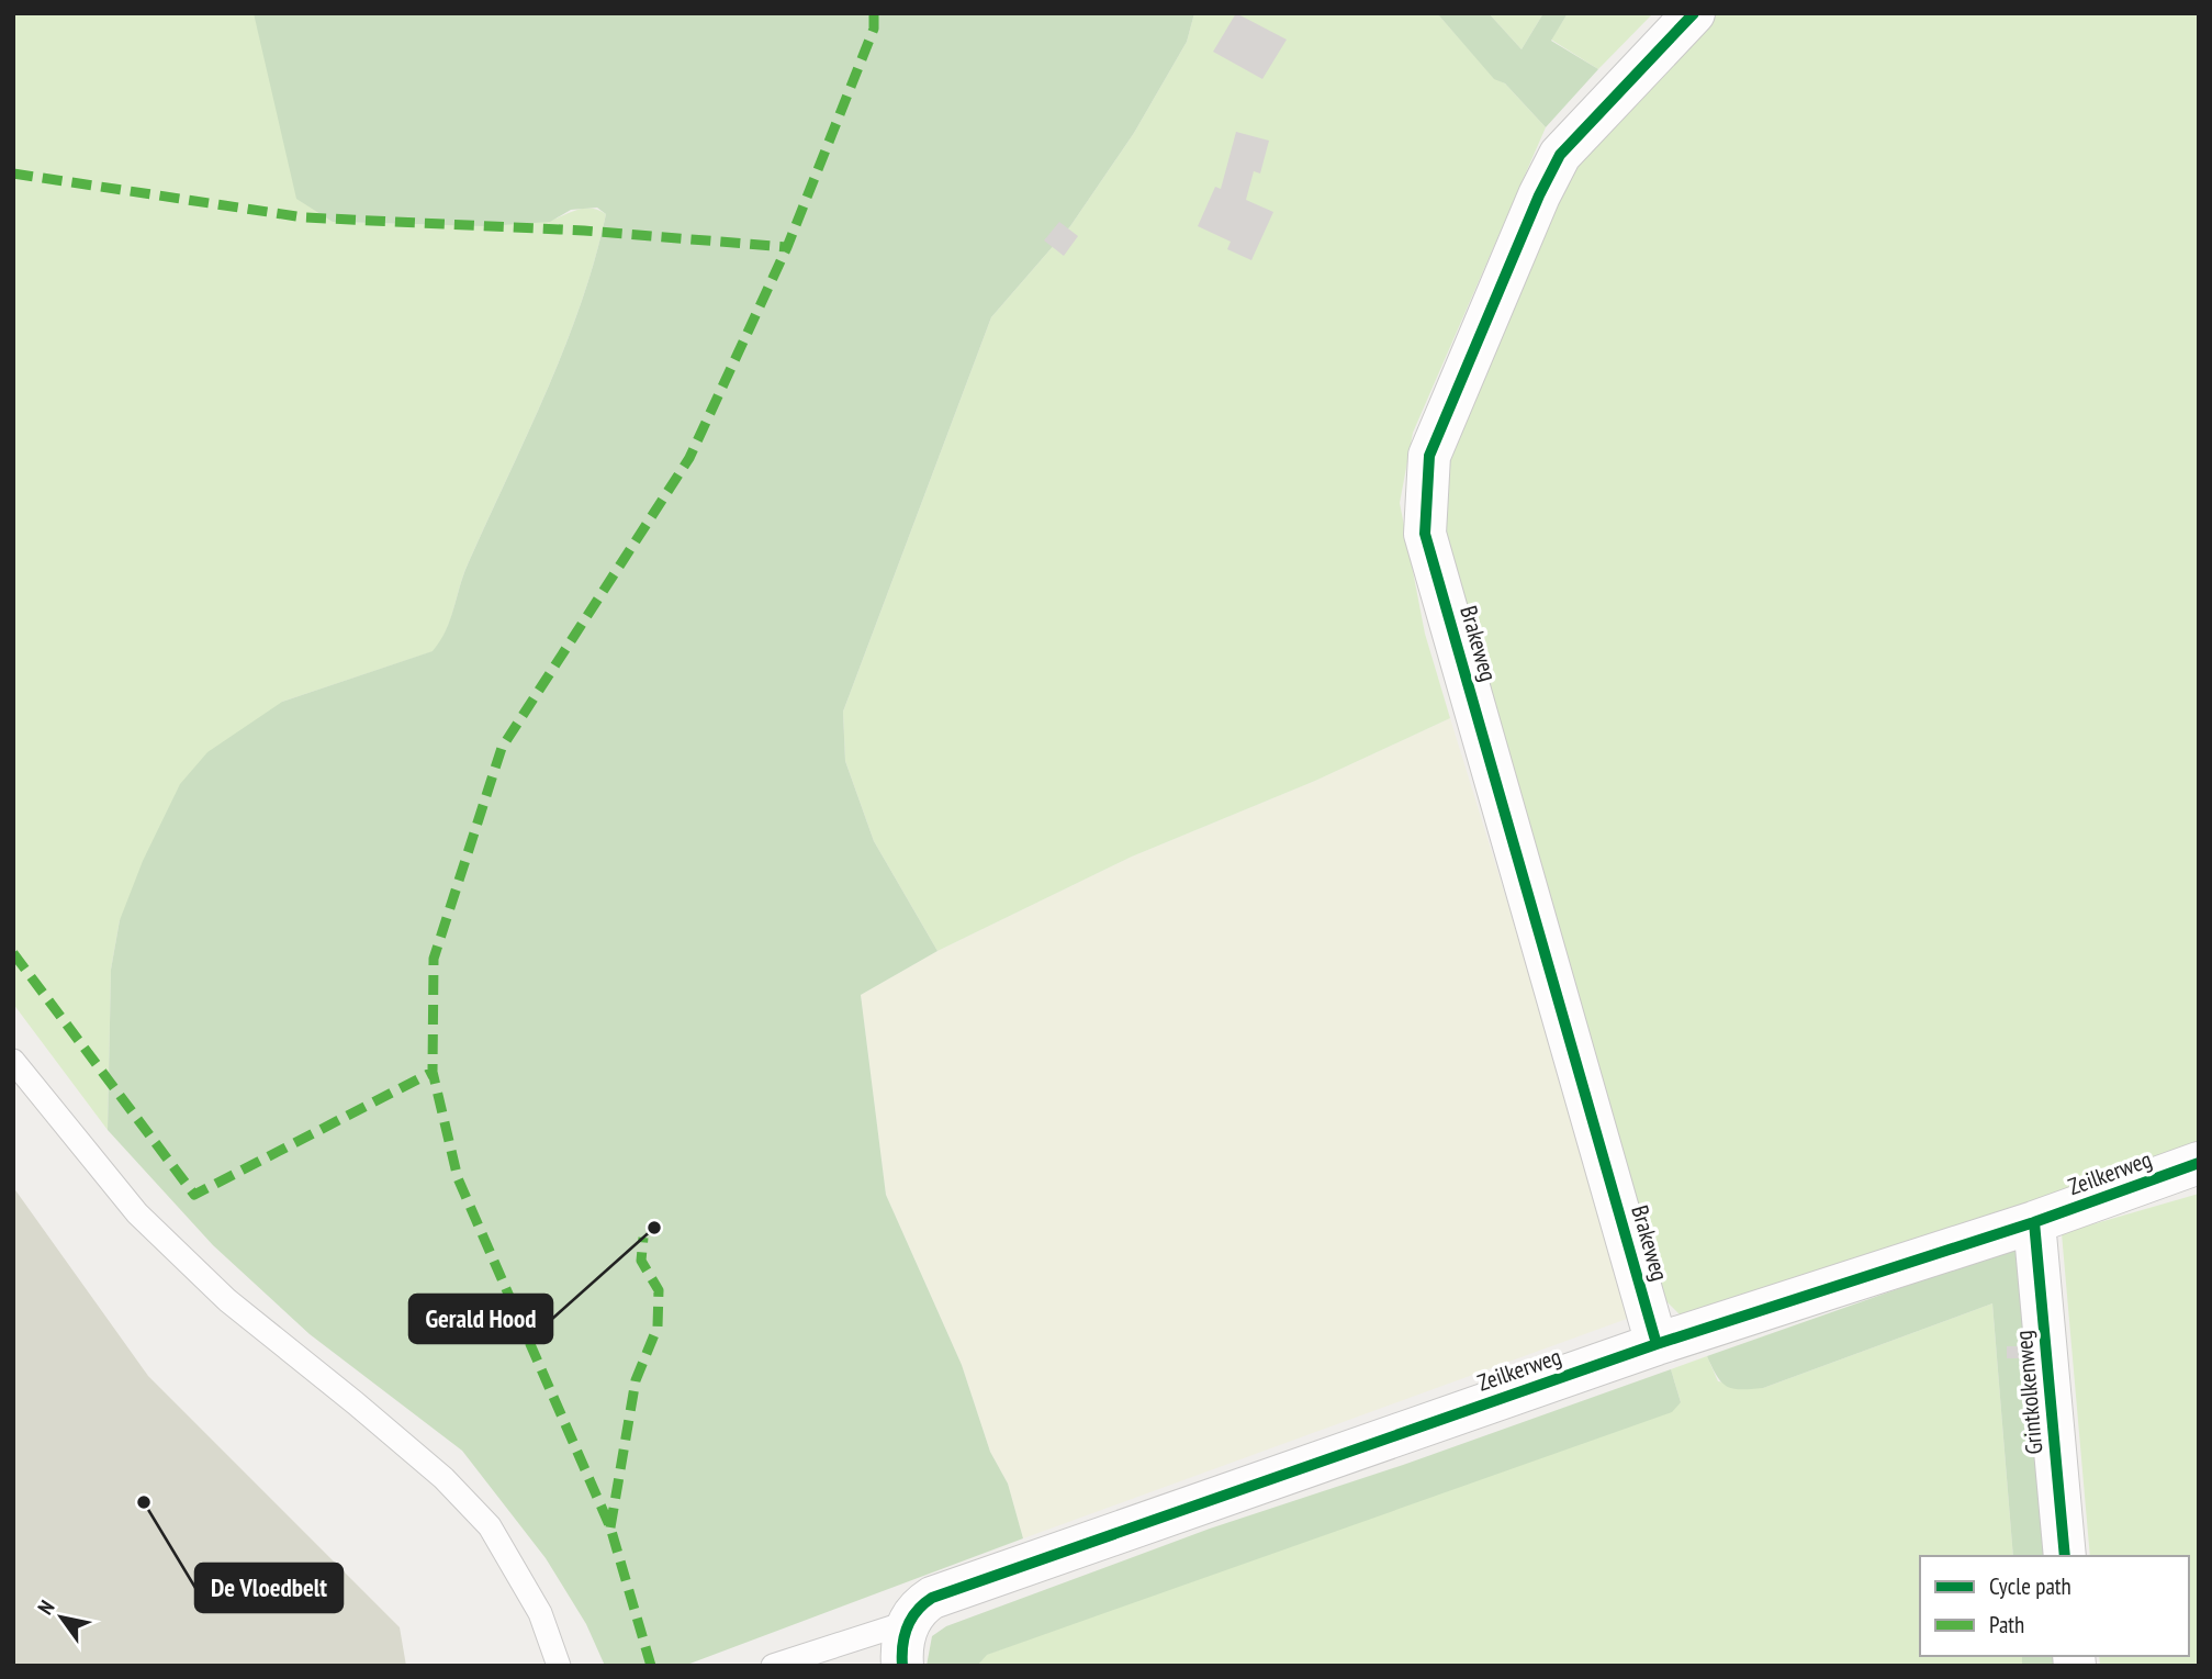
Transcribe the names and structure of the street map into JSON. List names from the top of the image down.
{
  "streets": {
    "street": ["Brakeweg", "Zeilkerweg", "Grintkolkenweg"]
  },
  "crossings": [
    ["Brakeweg", "Zeilkerweg"],
    ["Zeilkerweg", "Grintkolkenweg"]
  ],
  "places": ["Gerald Hood", "De Vloedbelt"],
  "legend": ["Cycle path", "Path"],
  "north": "top left"
}
